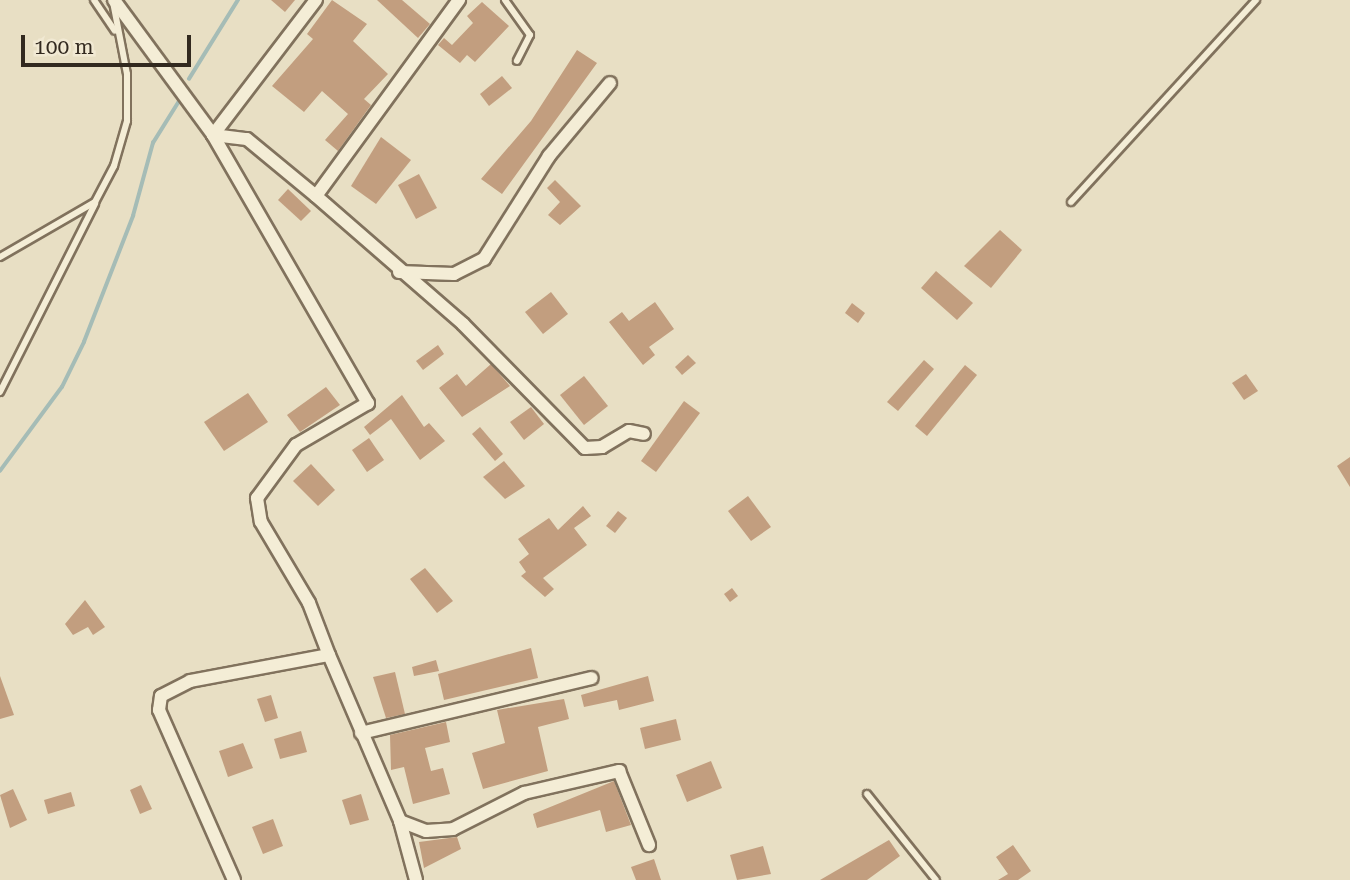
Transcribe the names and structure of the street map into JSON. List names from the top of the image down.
{
  "scale_bar": "100 m"
}
